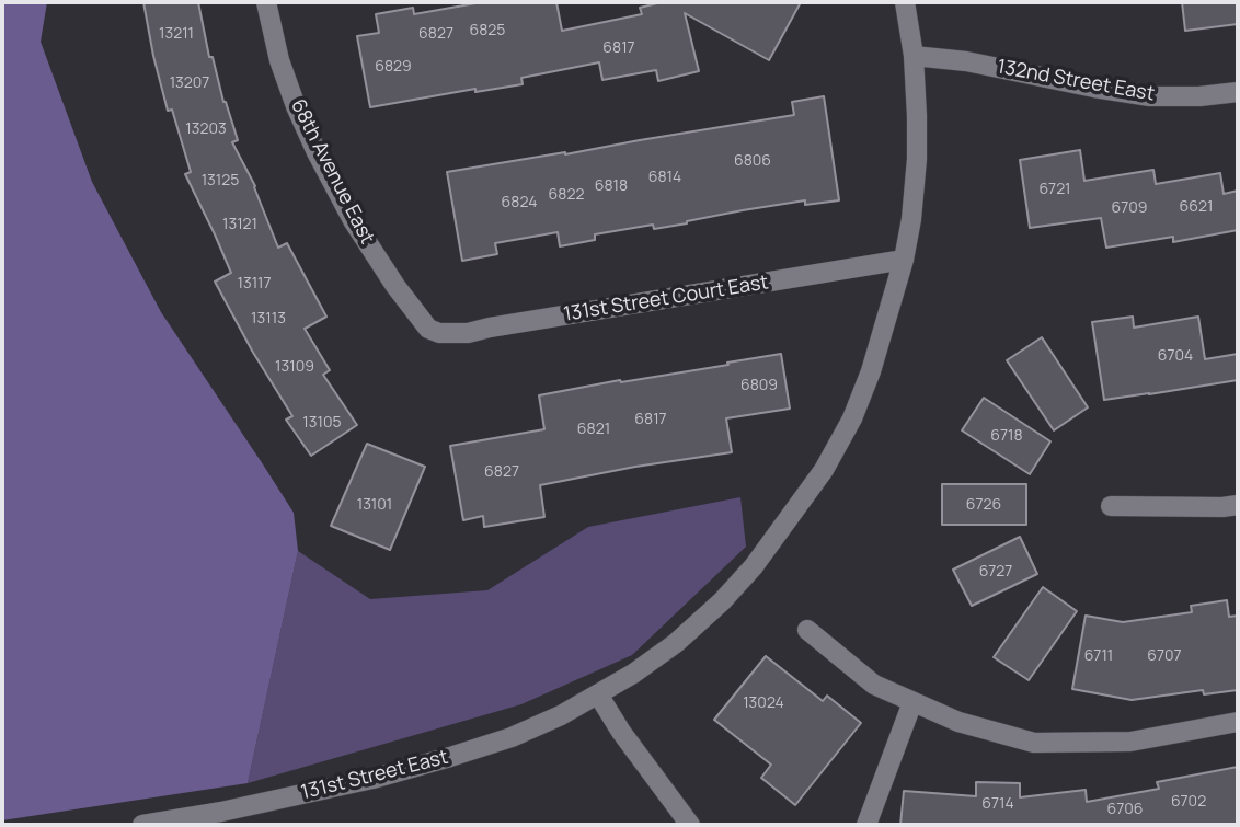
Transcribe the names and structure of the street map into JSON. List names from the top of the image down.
{
  "streets": {
    "street": [
      "132nd Street East",
      "68th Avenue East",
      "131st Street Court East",
      "131st Street East"
    ]
  },
  "crossings": [
    ["132nd Street East", "131st Street East"],
    ["68th Avenue East", "131st Street Court East"],
    ["131st Street Court East", "131st Street East"]
  ],
  "house_numbers": [
    "6825",
    "13211",
    "6827",
    "6817",
    "6829",
    "13207",
    "13203",
    "6806",
    "6814",
    "13125",
    "6818",
    "6721",
    "6822",
    "6824",
    "6621",
    "6709",
    "13121",
    "13117",
    "13113",
    "6704",
    "13109",
    "6809",
    "6817",
    "13105",
    "6821",
    "6718",
    "6827",
    "13101",
    "6726",
    "6727",
    "6711",
    "6707",
    "13024",
    "6702",
    "6714",
    "6706"
  ]
}
